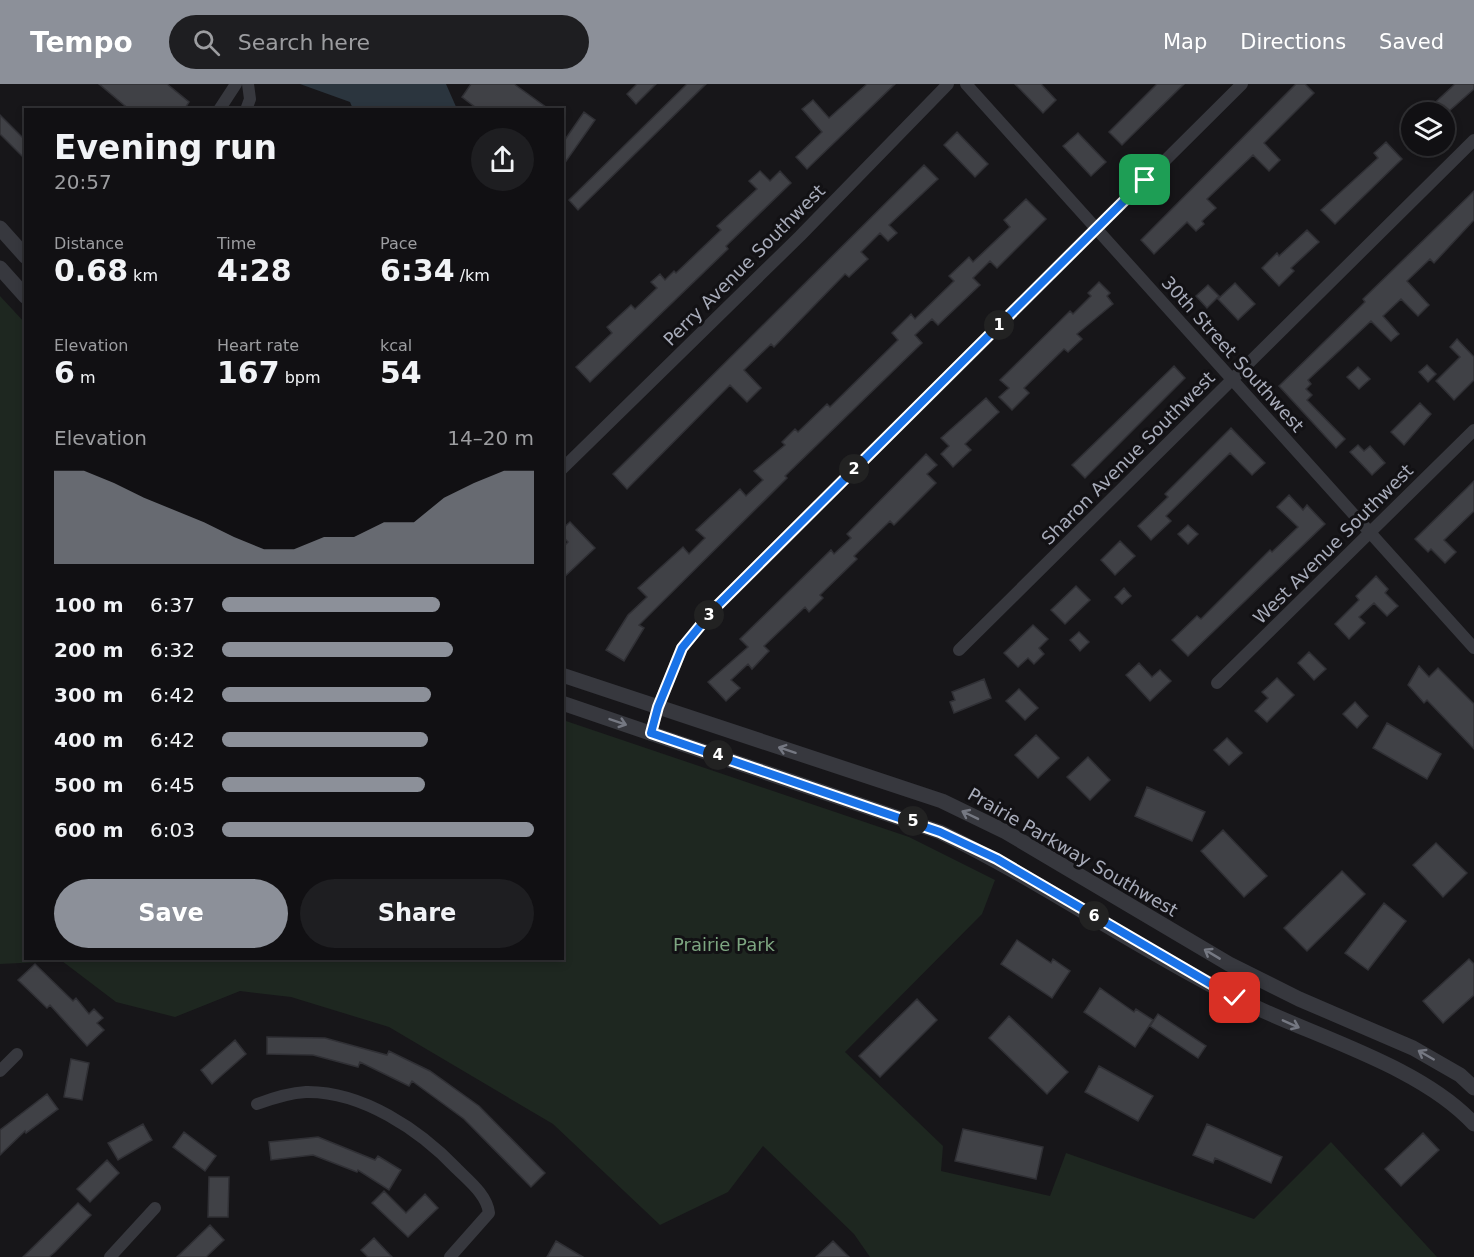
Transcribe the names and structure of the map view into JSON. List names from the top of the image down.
{
  "streets": {
    "street": [
      "Perry Avenue Southwest",
      "30th Street Southwest",
      "Sharon Avenue Southwest",
      "West Avenue Southwest",
      "Prairie Parkway Southwest"
    ]
  },
  "crossings": [
    ["30th Street Southwest", "Sharon Avenue Southwest"],
    ["30th Street Southwest", "West Avenue Southwest"]
  ],
  "parks": ["Prairie Park"],
  "page": {
    "header": "Tempo",
    "search": "Search here",
    "nav": ["Map", "Directions", "Saved"],
    "heading": ["Evening run", "20:57"],
    "stats": [
      ["Distance", "0.68 km"],
      ["Time", "4:28"],
      ["Pace", "6:34 /km"],
      ["Elevation", "6 m"],
      ["Heart rate", "167 bpm"],
      ["kcal", "54"]
    ],
    "pins": [
      "1",
      "2",
      "3",
      "4",
      "5",
      "6"
    ],
    "chart": ["Elevation", "14–20 m"],
    "list": [
      {
        "name": "100 m",
        "note": "6:37"
      },
      {
        "name": "200 m",
        "note": "6:32"
      },
      {
        "name": "300 m",
        "note": "6:42"
      },
      {
        "name": "400 m",
        "note": "6:42"
      },
      {
        "name": "500 m",
        "note": "6:45"
      },
      {
        "name": "600 m",
        "note": "6:03"
      }
    ],
    "buttons": ["Save", "Share"]
  }
}
